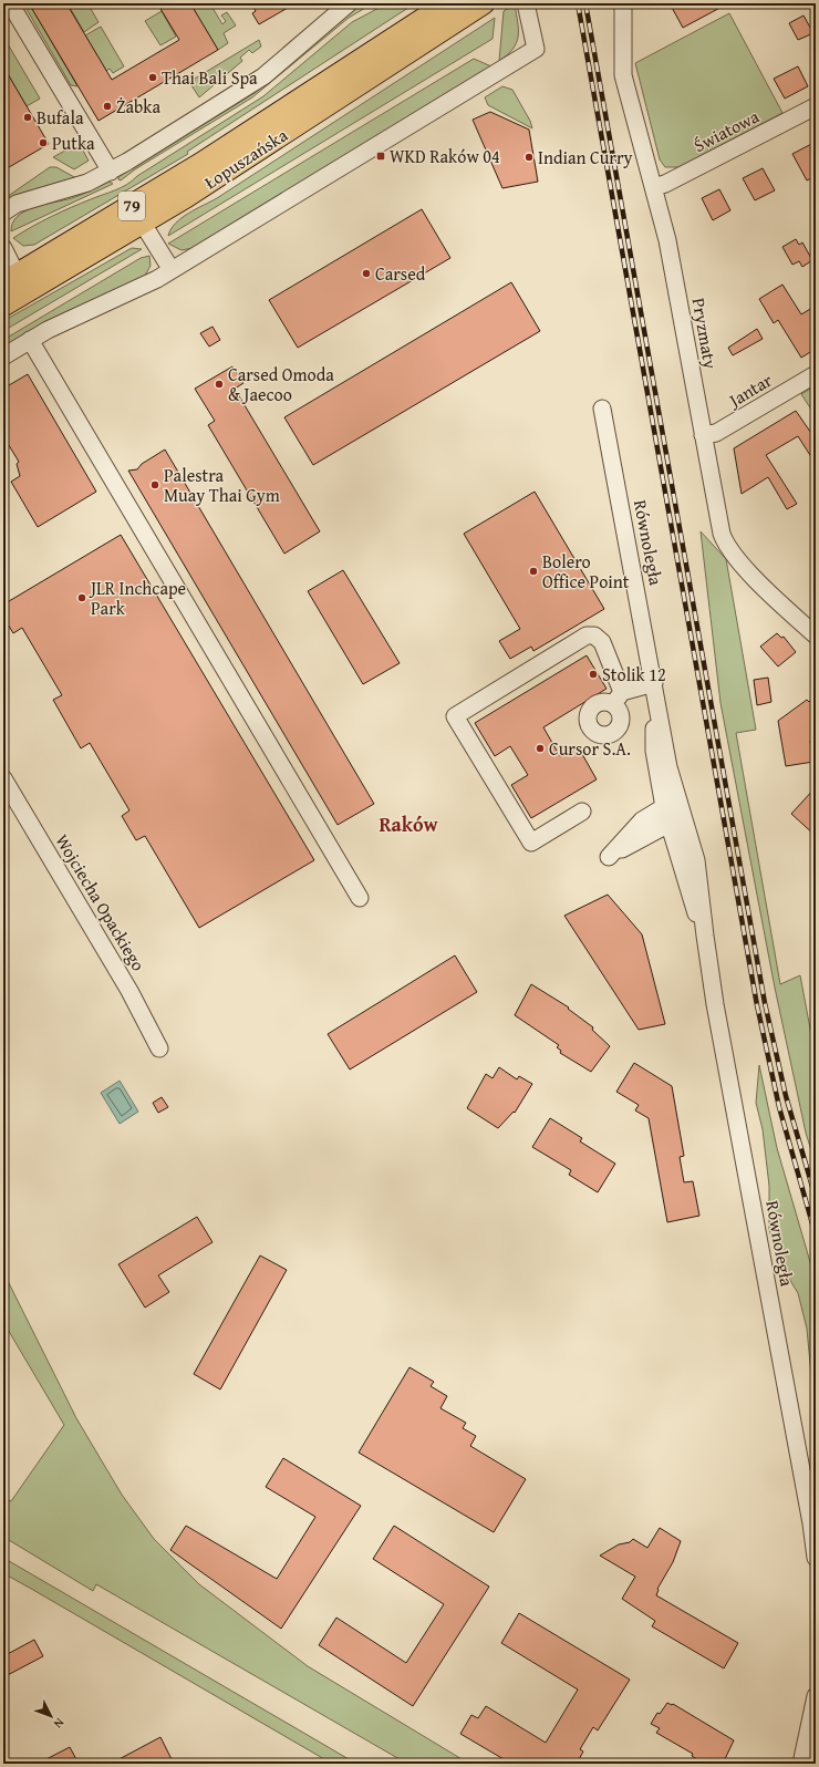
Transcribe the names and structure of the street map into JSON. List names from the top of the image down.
{
  "streets": {
    "main road": ["Łopuszańska", "79"],
    "street": [
      "Światowa",
      "Pryzmaty",
      "Jantar",
      "Równoległa",
      "Wojciecha Opackiego"
    ]
  },
  "crossings": [
    ["Światowa", "Pryzmaty"],
    ["Pryzmaty", "Jantar"]
  ],
  "districts": ["Raków"],
  "places": {
    "other": [
      "Thai Bali Spa",
      "Żabka",
      "Bufala",
      "Putka",
      "Indian Curry",
      "Carsed",
      "Carsed Omoda & Jaecoo",
      "Palestra Muay Thai Gym",
      "Bolero Office Point",
      "JLR Inchcape Park",
      "Stolik 12",
      "Cursor S.A."
    ],
    "transit": ["WKD Raków 04"]
  },
  "north": "bottom right"
}
